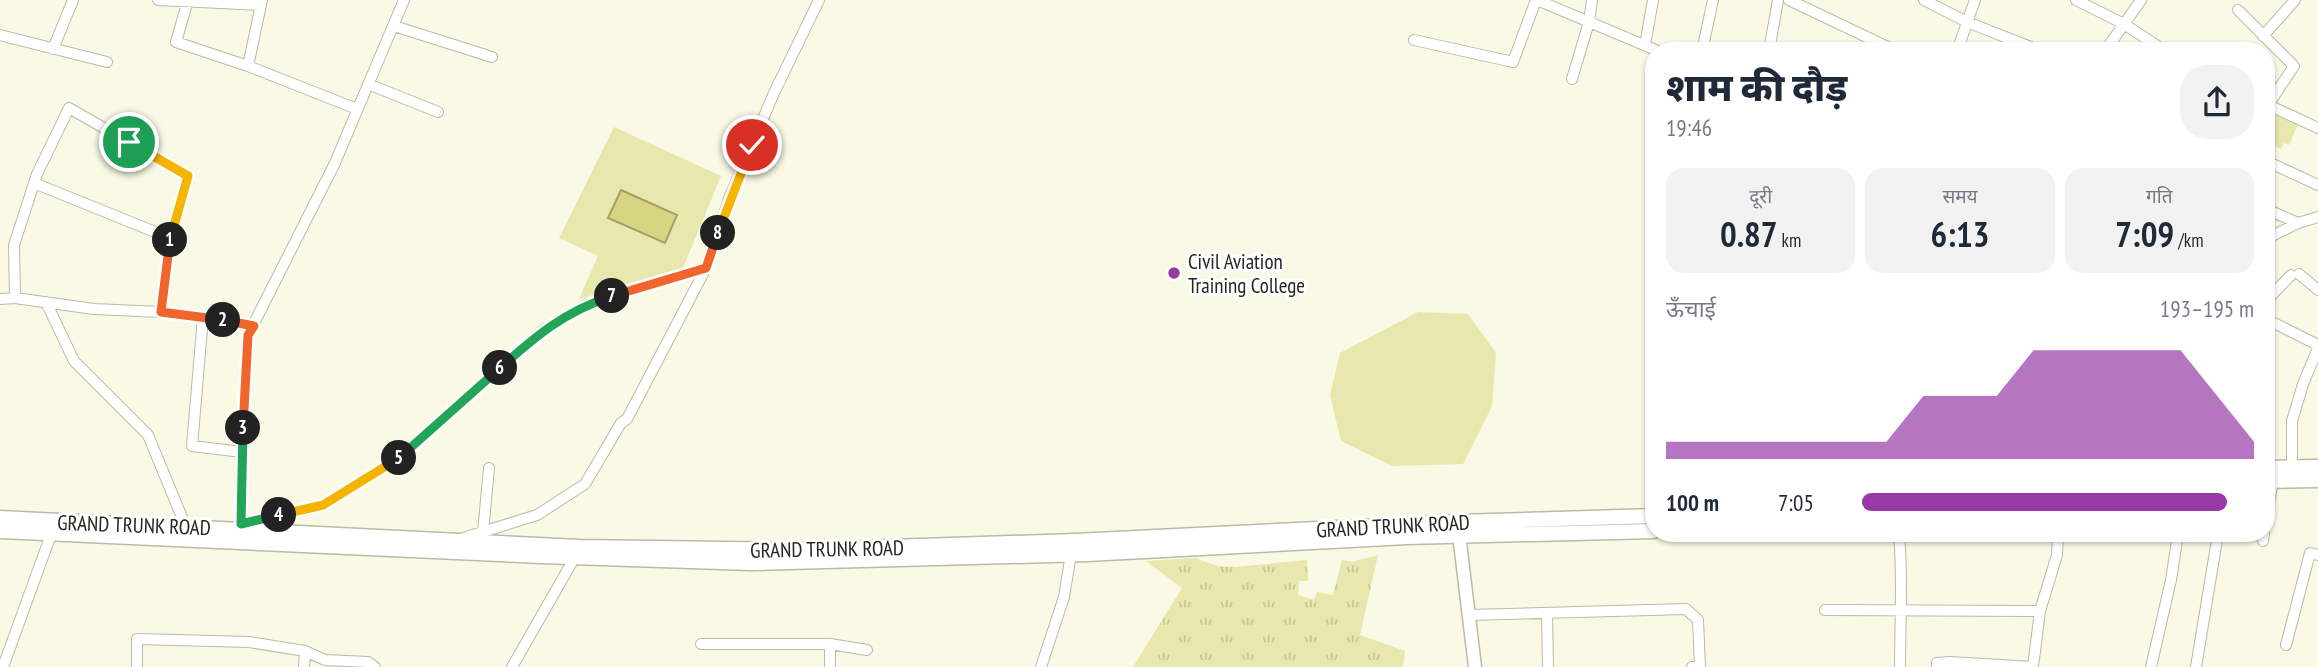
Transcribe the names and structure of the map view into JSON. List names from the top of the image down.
{
  "streets": {
    "highway": ["GRAND TRUNK ROAD"]
  },
  "places": ["Civil Aviation Training College"],
  "page": {
    "heading": ["शाम की दौड़", "19:46"],
    "stats": [
      ["दूरी", "0.87 km"],
      ["समय", "6:13"],
      ["गति", "7:09 /km"]
    ],
    "pins": [
      "8",
      "1",
      "7",
      "2",
      "6",
      "3",
      "5",
      "4"
    ],
    "chart": ["ऊँचाई", "193–195 m"],
    "list": [
      {
        "name": "100 m",
        "note": "7:05"
      }
    ]
  }
}
